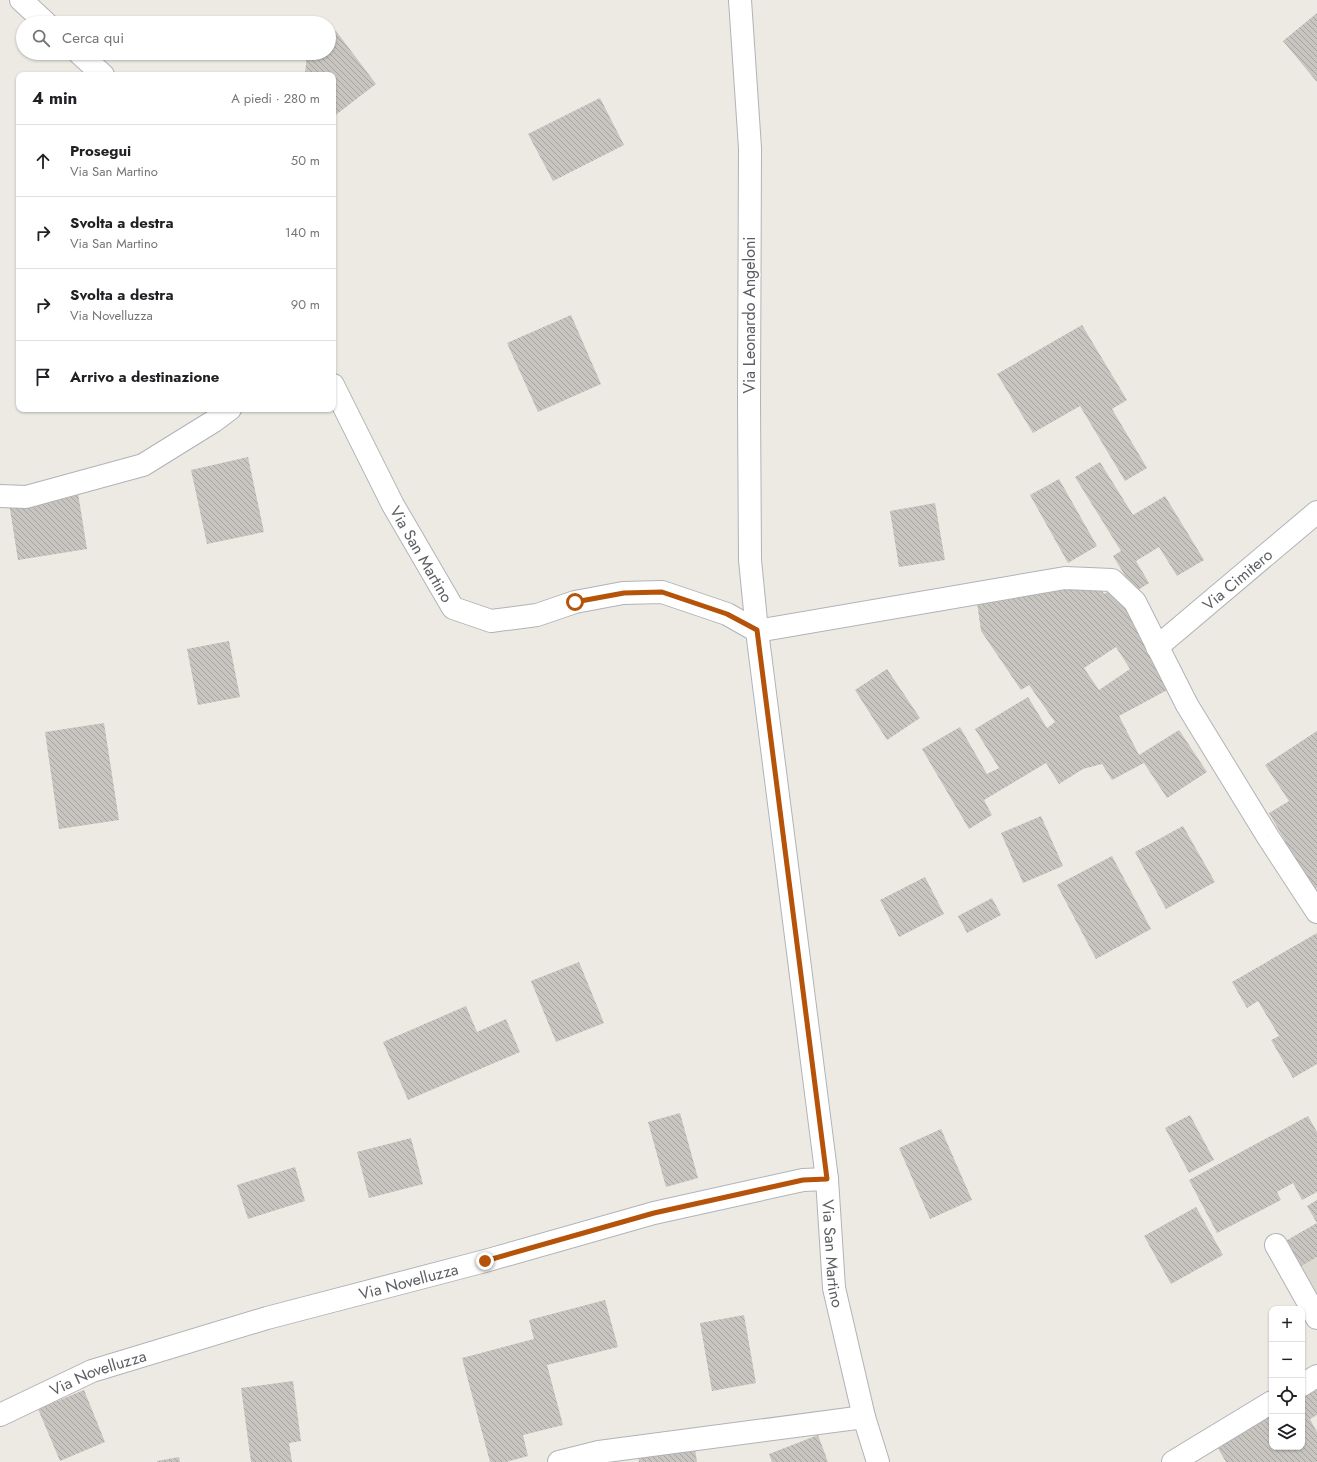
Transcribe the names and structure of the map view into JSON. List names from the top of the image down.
{
  "streets": {
    "street": [
      "Via Leonardo Angeloni",
      "Via San Martino",
      "Via Cimitero",
      "Via Novelluzza"
    ]
  },
  "crossings": [
    ["Via Leonardo Angeloni", "Via San Martino"],
    ["Via San Martino", "Via Novelluzza"]
  ],
  "page": {
    "search": "Cerca qui",
    "heading": ["4 min", "A piedi · 280 m"],
    "list": [
      ["Prosegui", "Via San Martino", "50 m"],
      ["Svolta a destra", "Via San Martino", "140 m"],
      ["Svolta a destra", "Via Novelluzza", "90 m"],
      "Arrivo a destinazione"
    ],
    "map_buttons": ["+", "−"]
  }
}
